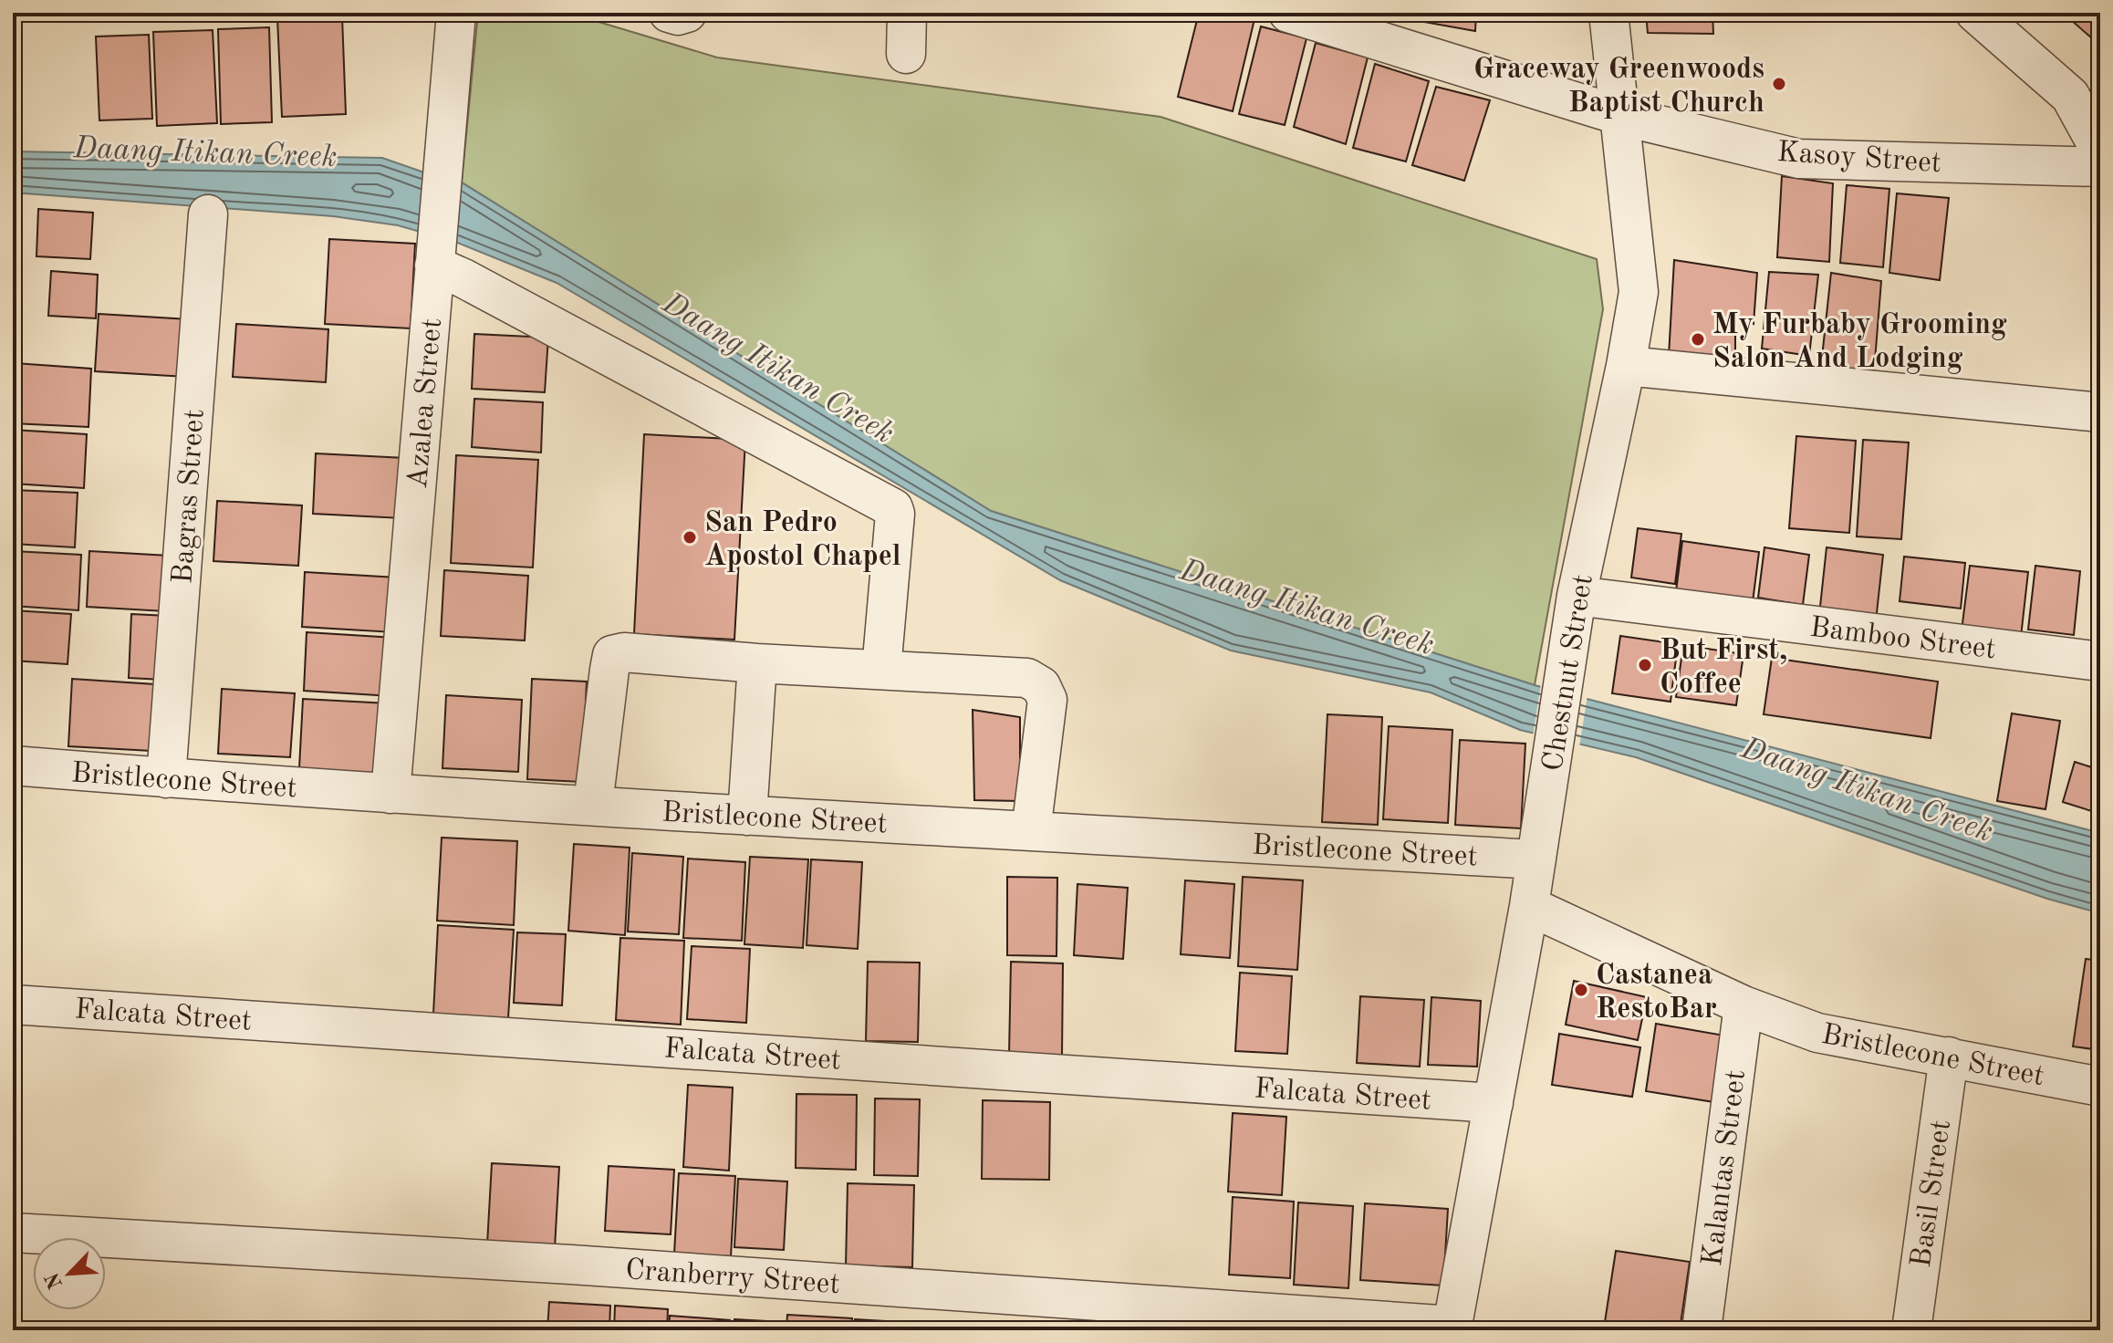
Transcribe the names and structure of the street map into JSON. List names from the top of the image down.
{
  "streets": {
    "street": [
      "Kasoy Street",
      "Azalea Street",
      "Bagras Street",
      "Bamboo Street",
      "Chestnut Street",
      "Bristlecone Street",
      "Falcata Street",
      "Kalantas Street",
      "Basil Street",
      "Cranberry Street"
    ]
  },
  "crossings": [
    ["Kasoy Street", "Chestnut Street"],
    ["Azalea Street", "Bristlecone Street"],
    ["Bagras Street", "Bristlecone Street"],
    ["Bamboo Street", "Chestnut Street"],
    ["Chestnut Street", "Bristlecone Street"],
    ["Chestnut Street", "Falcata Street"],
    ["Chestnut Street", "Cranberry Street"],
    ["Bristlecone Street", "Kalantas Street"],
    ["Bristlecone Street", "Basil Street"]
  ],
  "water": ["Daang Itikan Creek"],
  "places": [
    "Graceway Greenwoods Baptist Church",
    "My Furbaby Grooming Salon And Lodging",
    "San Pedro Apostol Chapel",
    "But First, Coffee",
    "Castanea RestoBar"
  ],
  "north": "bottom left"
}
